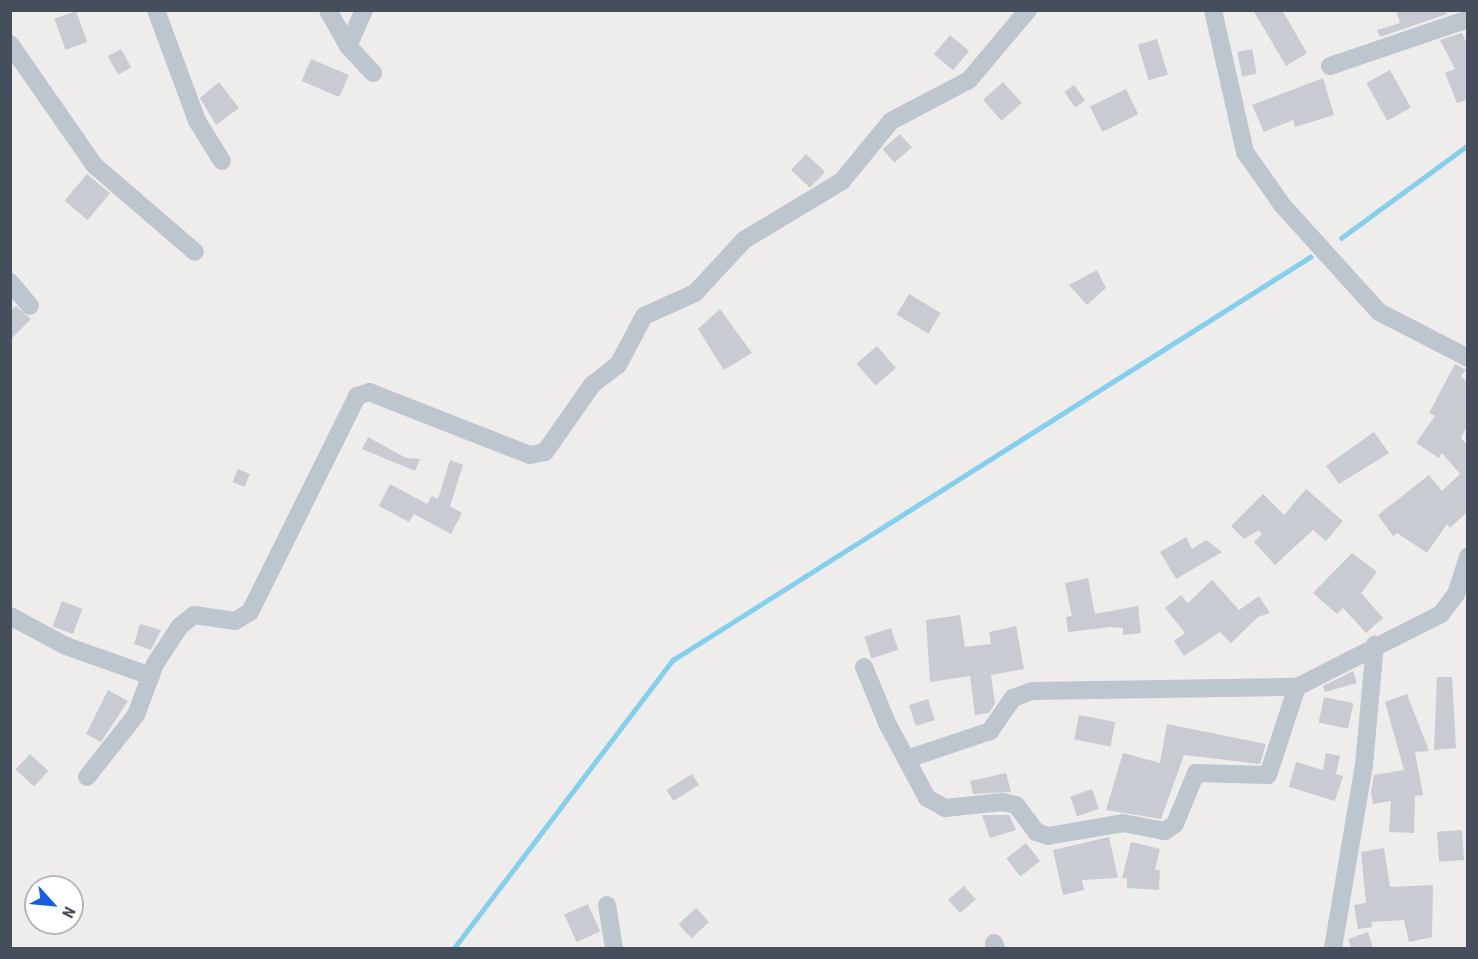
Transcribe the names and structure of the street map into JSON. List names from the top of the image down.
{
  "north": "bottom right"
}
